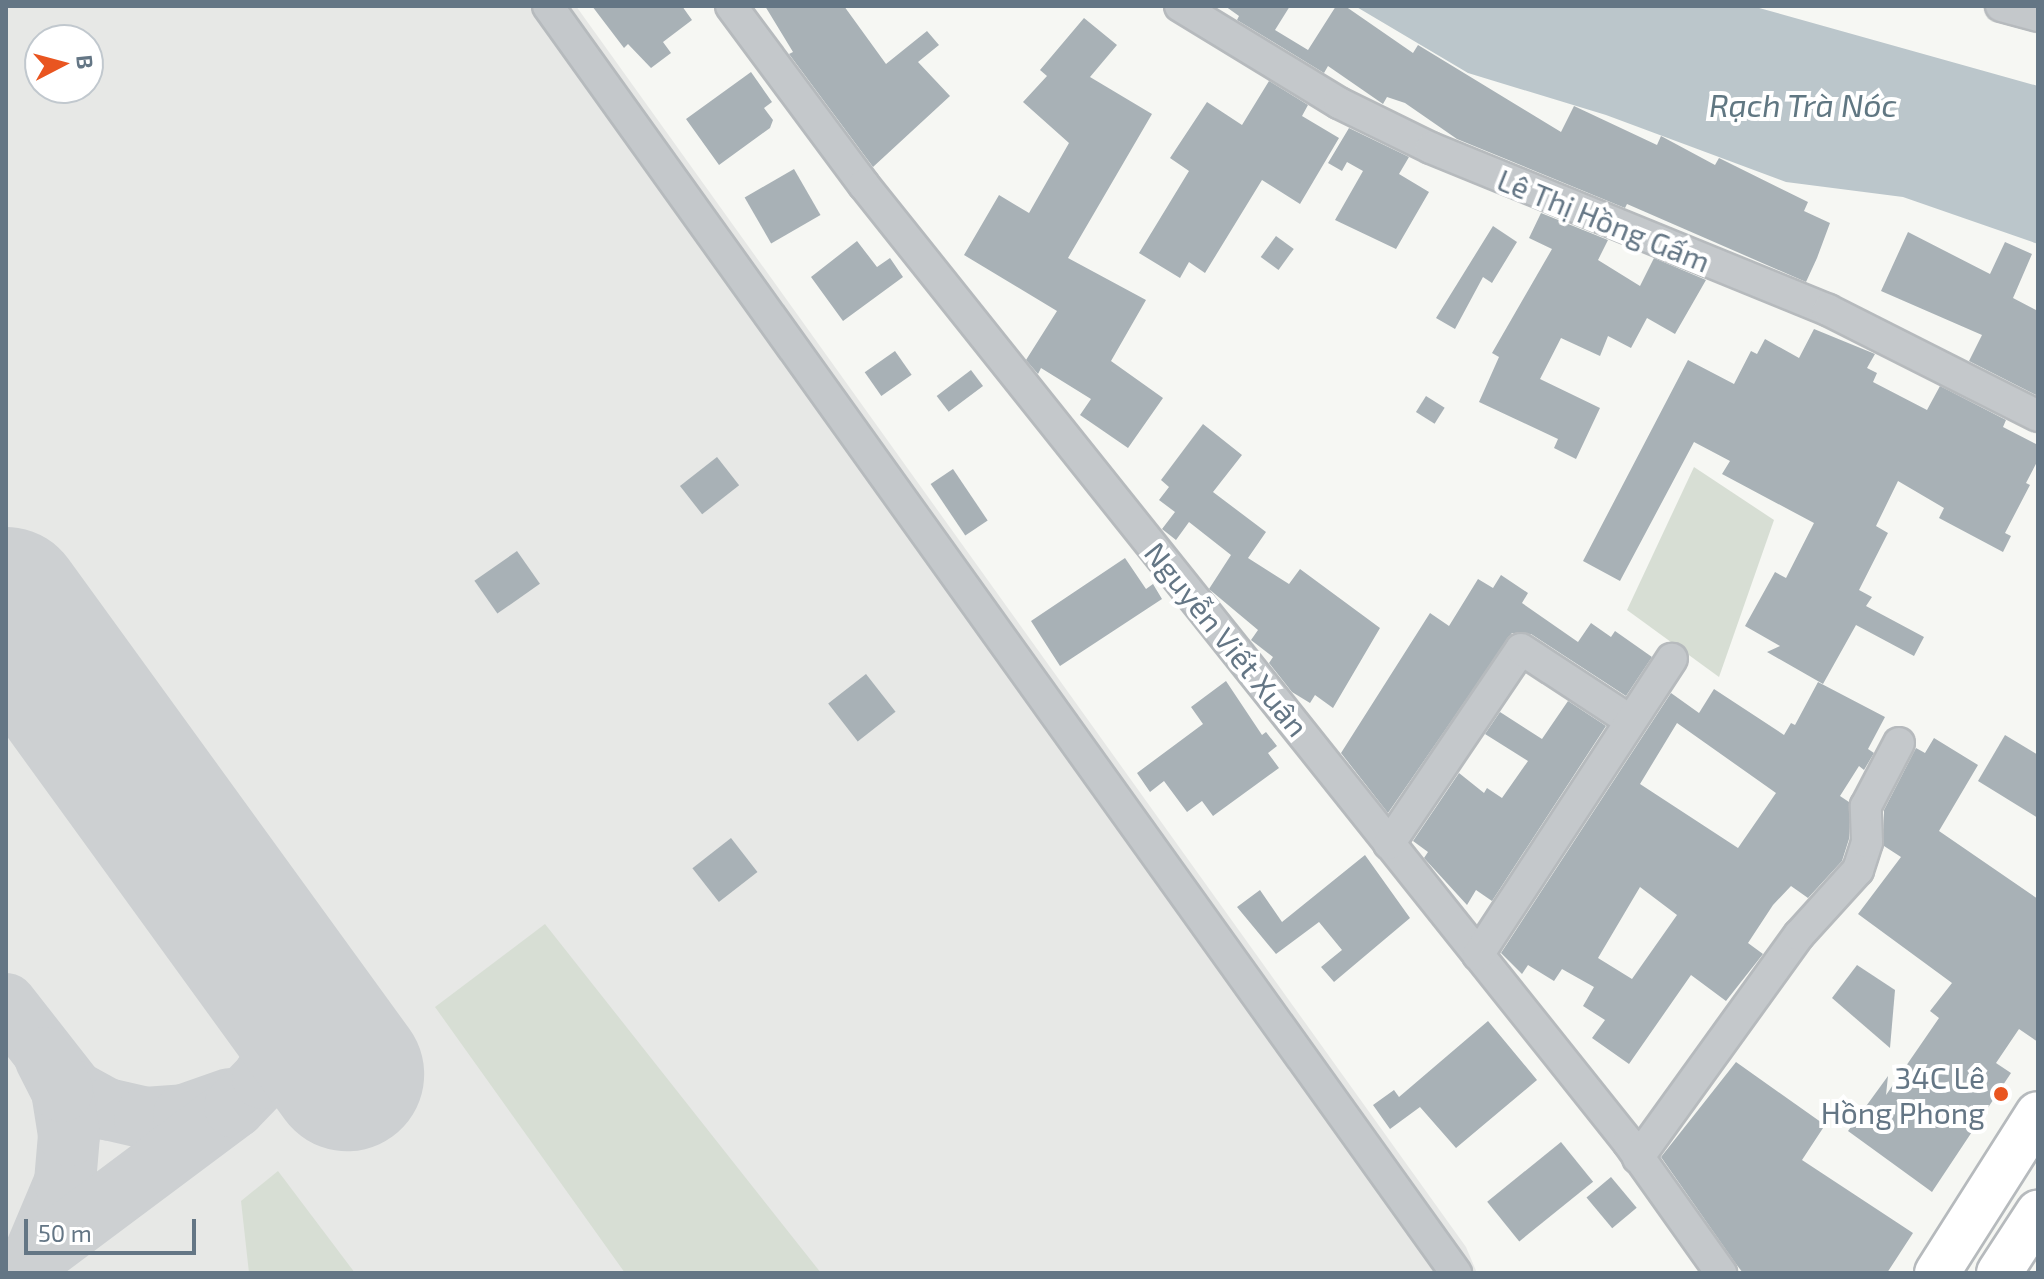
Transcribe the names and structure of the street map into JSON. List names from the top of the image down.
{
  "streets": {
    "street": ["Lê Thị Hồng Gấm", "Nguyễn Viết Xuân"]
  },
  "water": ["Rạch Trà Nóc"],
  "places": ["34C Lê Hồng Phong"],
  "scale_bar": "50 m",
  "north": "right"
}
